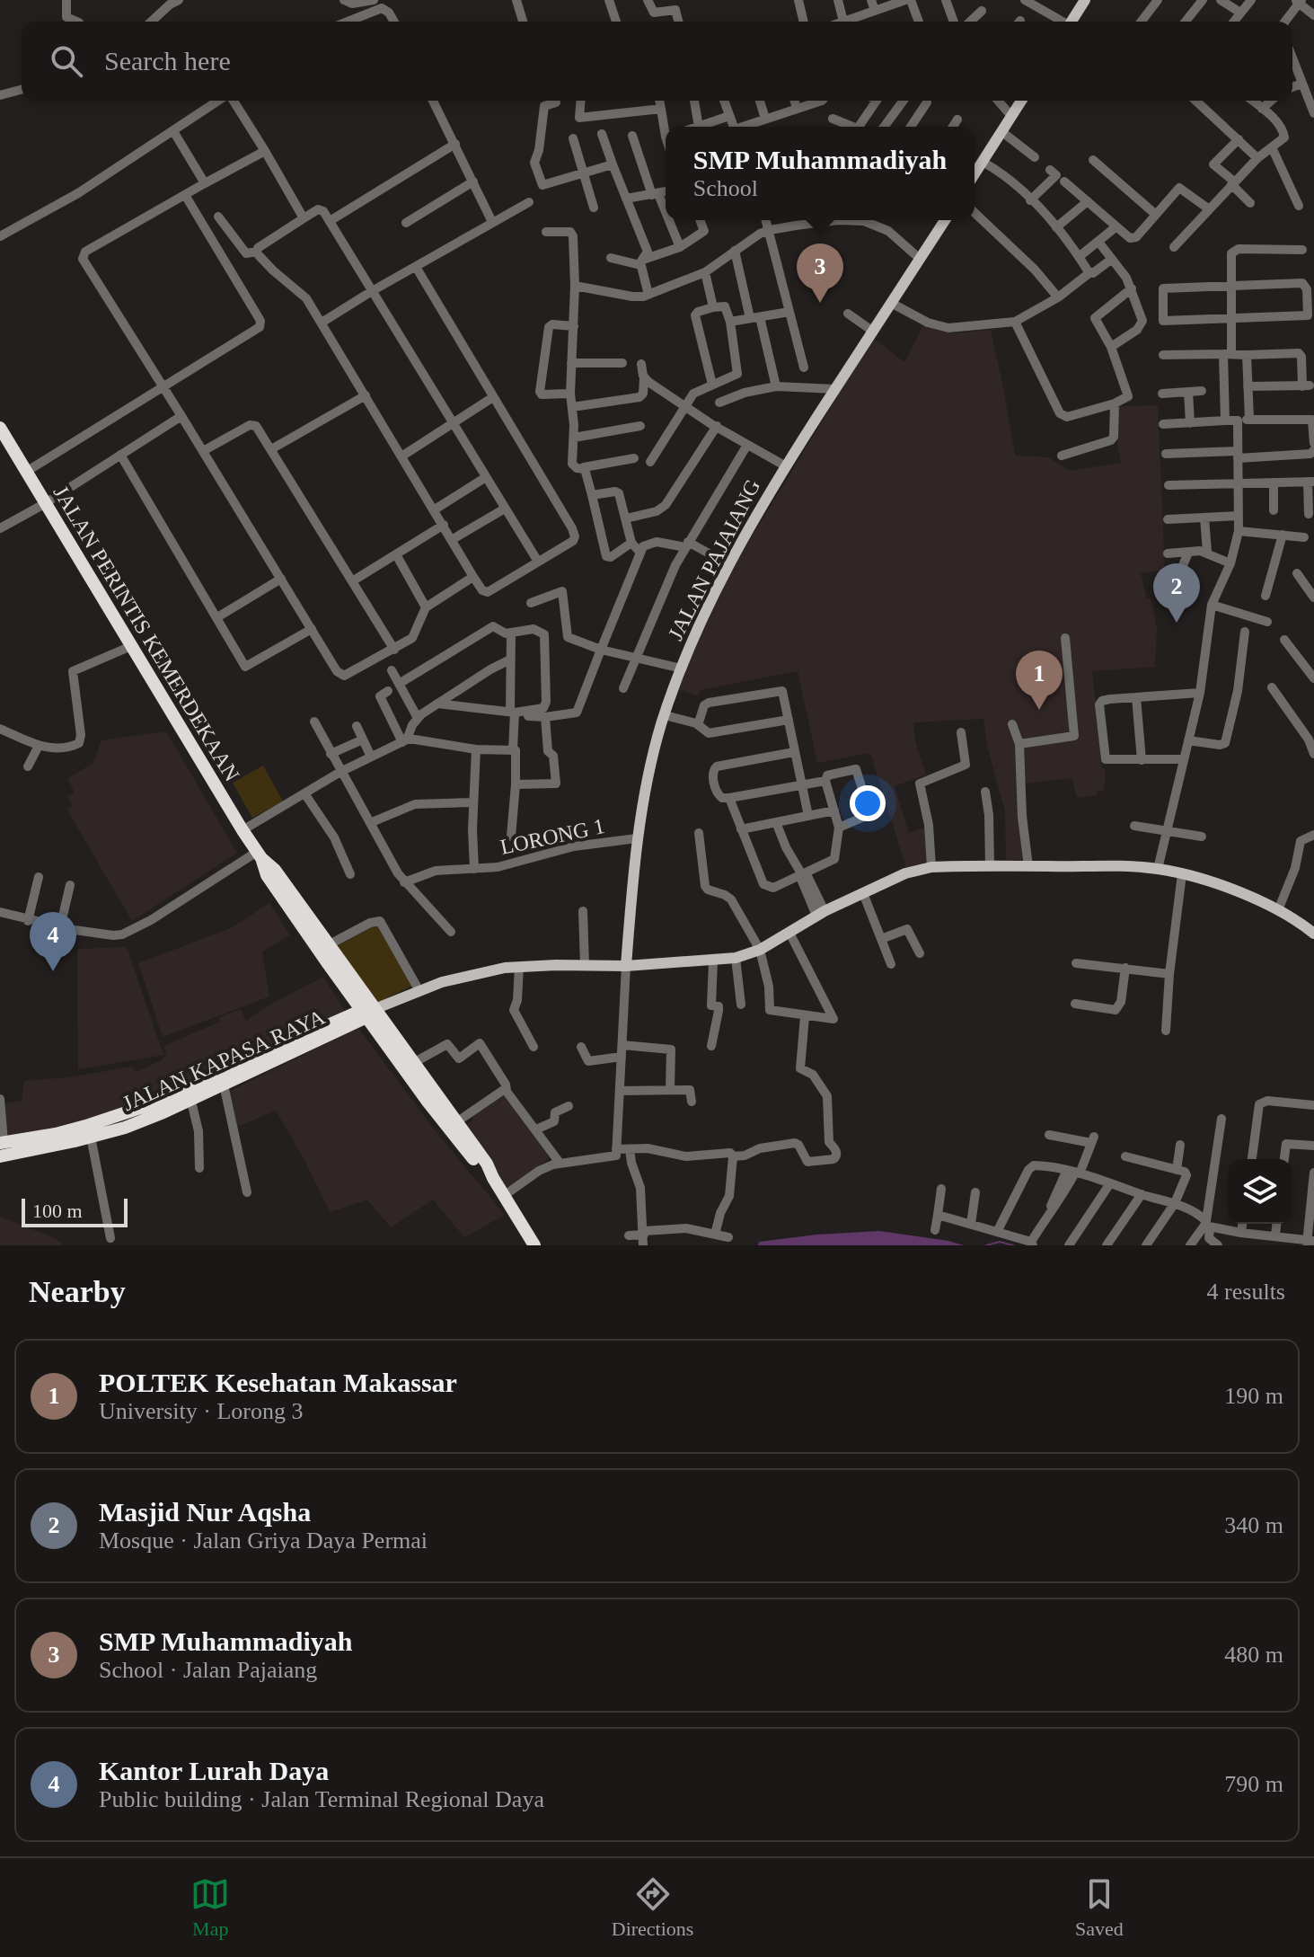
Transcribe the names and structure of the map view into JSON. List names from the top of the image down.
{
  "streets": {
    "highway": ["JALAN PERINTIS KEMERDEKAAN", "JALAN KAPASA RAYA"],
    "main road": ["JALAN PAJAIANG"],
    "street": ["LORONG 1"]
  },
  "crossings": [
    ["JALAN PAJAIANG", "LORONG 1"],
    ["JALAN PERINTIS KEMERDEKAAN", "JALAN KAPASA RAYA"]
  ],
  "scale_bar": "100 m",
  "page": {
    "search": "Search here",
    "popup": ["SMP Muhammadiyah", "School"],
    "pins": [
      "3",
      "2",
      "1",
      "4"
    ],
    "scale": "100 m",
    "heading": ["Nearby", "4 results"],
    "list": [
      {
        "mark": "1",
        "name": "POLTEK Kesehatan Makassar",
        "note": "University · Lorong 3",
        "value": "190 m"
      },
      {
        "mark": "2",
        "name": "Masjid Nur Aqsha",
        "note": "Mosque · Jalan Griya Daya Permai",
        "value": "340 m"
      },
      {
        "mark": "3",
        "name": "SMP Muhammadiyah",
        "note": "School · Jalan Pajaiang",
        "value": "480 m"
      },
      {
        "mark": "4",
        "name": "Kantor Lurah Daya",
        "note": "Public building · Jalan Terminal Regional Daya",
        "value": "790 m"
      }
    ],
    "nav": ["Map", "Directions", "Saved"]
  }
}
